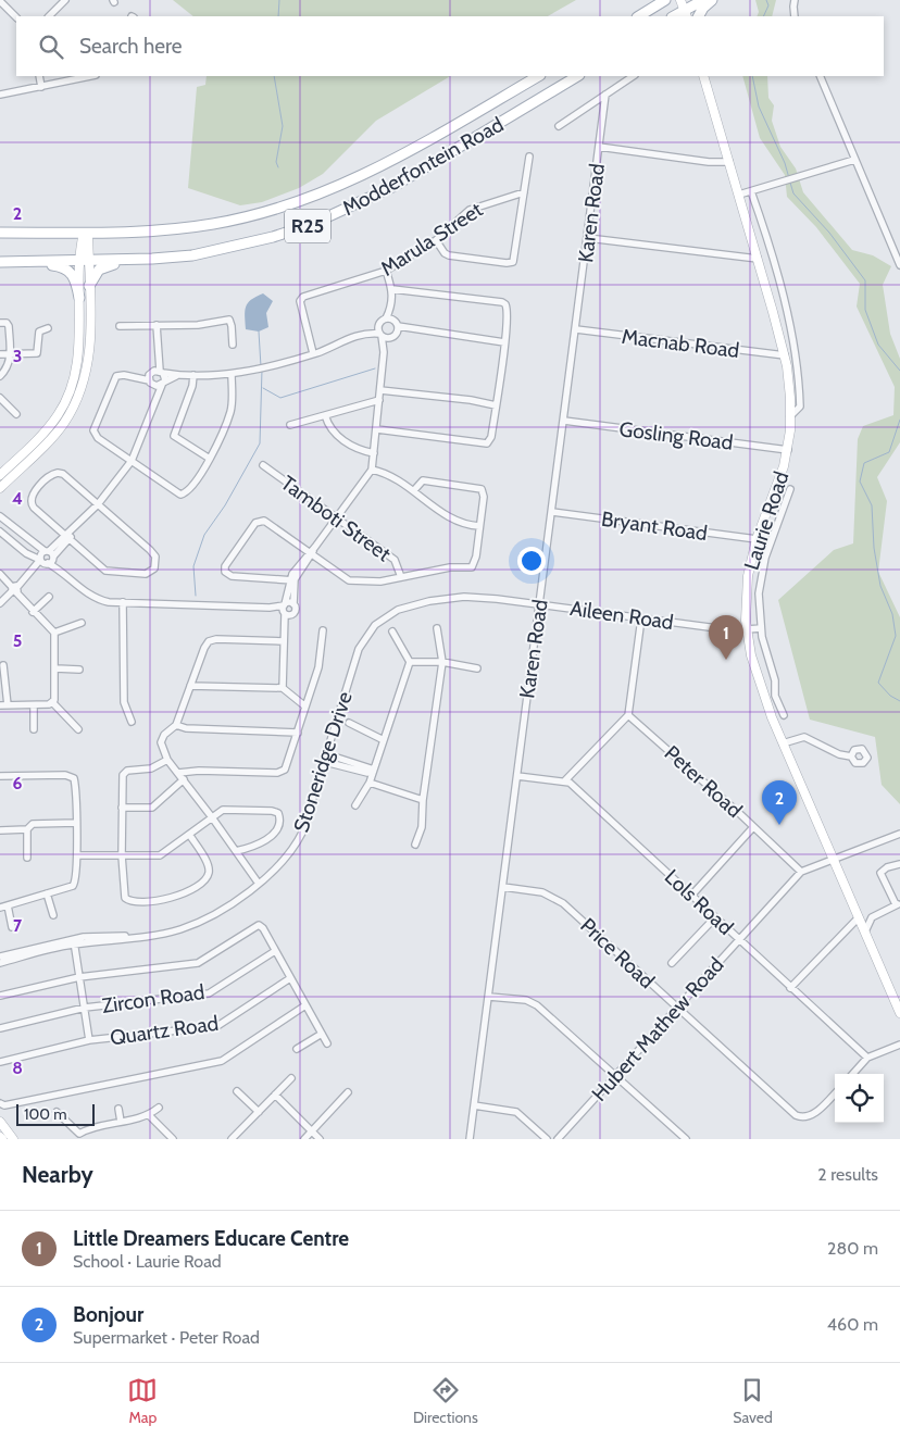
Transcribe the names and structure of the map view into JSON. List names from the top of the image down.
{
  "streets": {
    "main road": ["Modderfontein Road", "R25", "Laurie Road"],
    "street": [
      "Karen Road",
      "Marula Street",
      "Macnab Road",
      "Gosling Road",
      "Tamboti Street",
      "Bryant Road",
      "Aileen Road",
      "Stoneridge Drive",
      "Peter Road",
      "Lols Road",
      "Price Road",
      "Zircon Road",
      "Hubert Mathew Road",
      "Quartz Road"
    ]
  },
  "crossings": [
    ["Karen Road", "Macnab Road"],
    ["Karen Road", "Gosling Road"],
    ["Karen Road", "Bryant Road"],
    ["Karen Road", "Aileen Road"],
    ["Karen Road", "Price Road"],
    ["Macnab Road", "Laurie Road"],
    ["Gosling Road", "Laurie Road"],
    ["Laurie Road", "Bryant Road"],
    ["Laurie Road", "Aileen Road"],
    ["Laurie Road", "Hubert Mathew Road"],
    ["Aileen Road", "Stoneridge Drive"],
    ["Peter Road", "Hubert Mathew Road"],
    ["Lols Road", "Hubert Mathew Road"],
    ["Price Road", "Hubert Mathew Road"]
  ],
  "scale_bar": "100 m",
  "page": {
    "search": "Search here",
    "pins": ["1", "2"],
    "scale": "100 m",
    "heading": ["Nearby", "2 results"],
    "list": [
      {
        "mark": "1",
        "name": "Little Dreamers Educare Centre",
        "note": "School · Laurie Road",
        "value": "280 m"
      },
      {
        "mark": "2",
        "name": "Bonjour",
        "note": "Supermarket · Peter Road",
        "value": "460 m"
      }
    ],
    "nav": ["Map", "Directions", "Saved"]
  },
  "grid": {
    "rows": [
      "2",
      "3",
      "4",
      "5",
      "6",
      "7",
      "8"
    ]
  }
}
